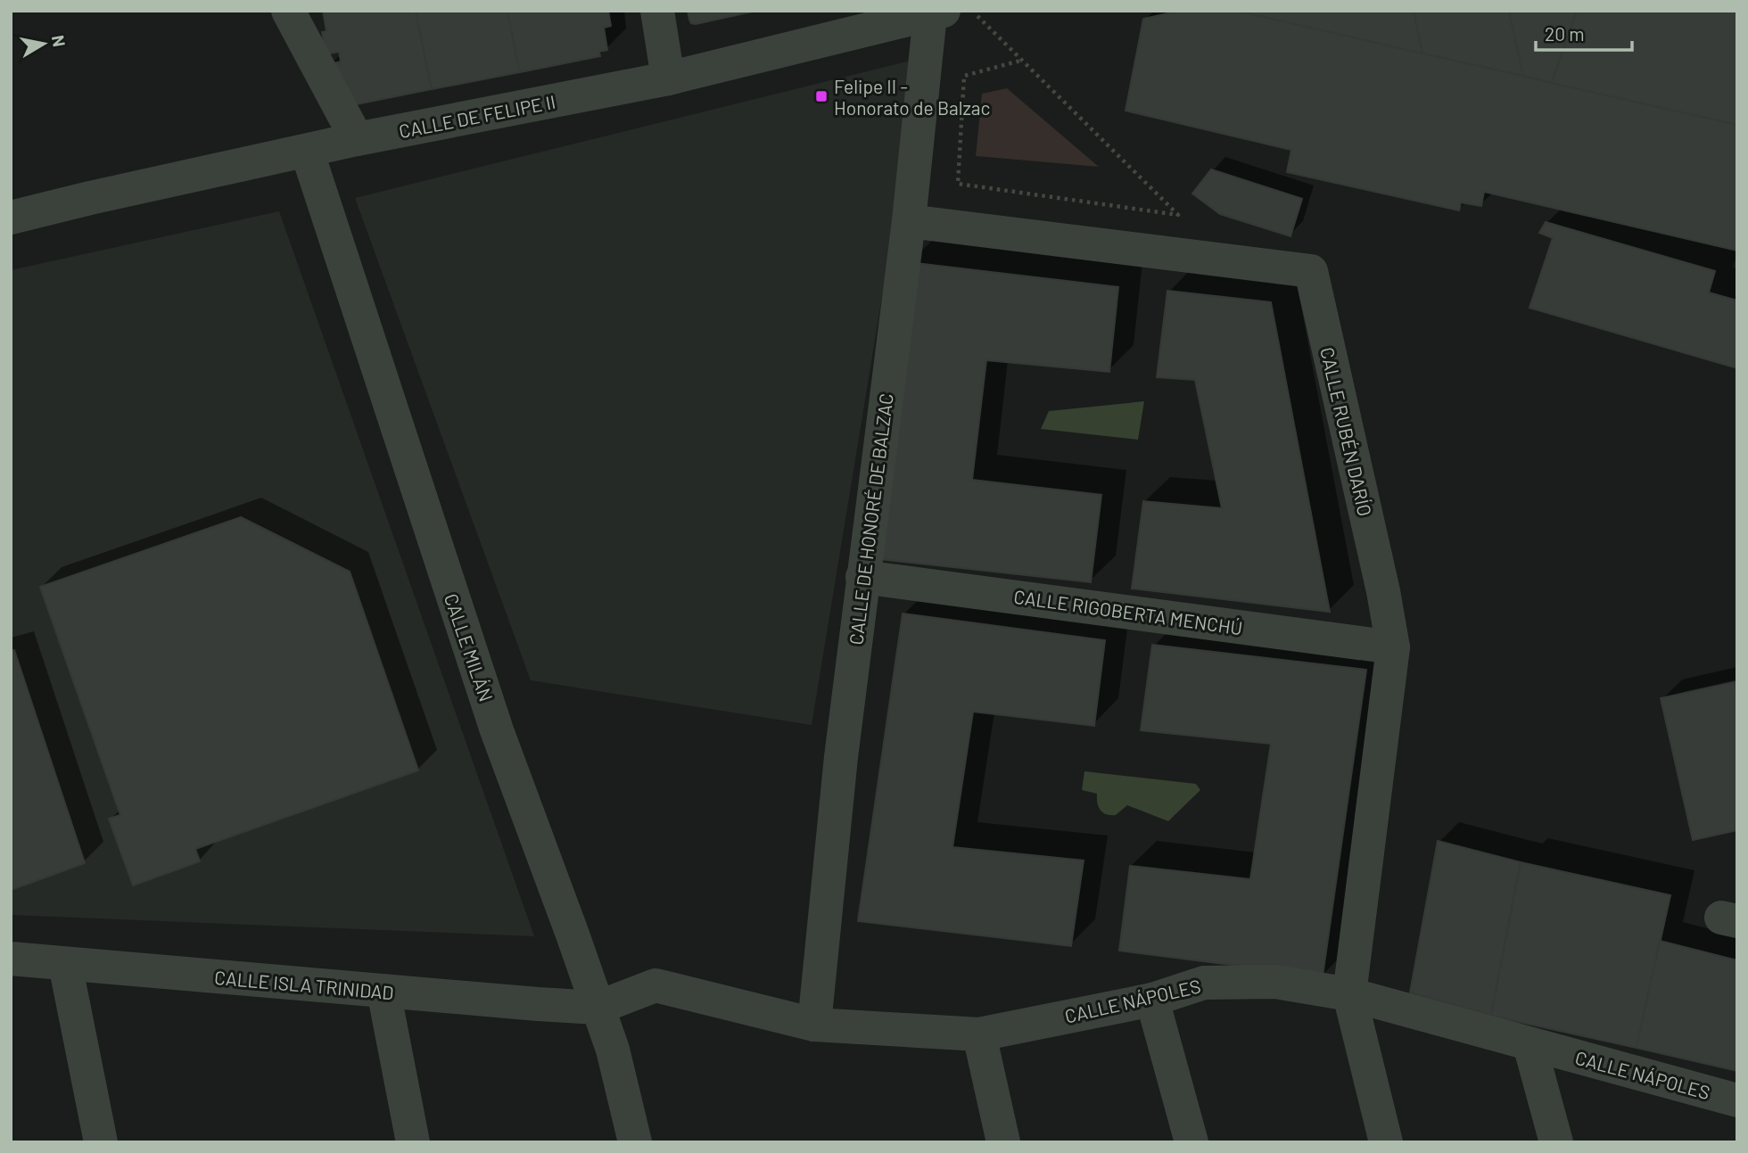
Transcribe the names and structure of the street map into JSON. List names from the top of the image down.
{
  "streets": {
    "street": [
      "CALLE DE FELIPE II",
      "CALLE RUBÉN DARÍO",
      "CALLE DE HONORÉ DE BALZAC",
      "CALLE RIGOBERTA MENCHÚ",
      "CALLE MILÁN",
      "CALLE ISLA TRINIDAD",
      "CALLE NÁPOLES"
    ]
  },
  "crossings": [
    ["CALLE DE FELIPE II", "CALLE DE HONORÉ DE BALZAC"],
    ["CALLE DE FELIPE II", "CALLE MILÁN"],
    ["CALLE RUBÉN DARÍO", "CALLE DE HONORÉ DE BALZAC"],
    ["CALLE RUBÉN DARÍO", "CALLE RIGOBERTA MENCHÚ"],
    ["CALLE RUBÉN DARÍO", "CALLE NÁPOLES"],
    ["CALLE DE HONORÉ DE BALZAC", "CALLE RIGOBERTA MENCHÚ"],
    ["CALLE DE HONORÉ DE BALZAC", "CALLE NÁPOLES"],
    ["CALLE MILÁN", "CALLE ISLA TRINIDAD"],
    ["CALLE MILÁN", "CALLE NÁPOLES"],
    ["CALLE ISLA TRINIDAD", "CALLE NÁPOLES"]
  ],
  "places": {
    "transit": ["Felipe II - Honorato de Balzac"]
  },
  "scale_bar": "20 m",
  "north": "right"
}
